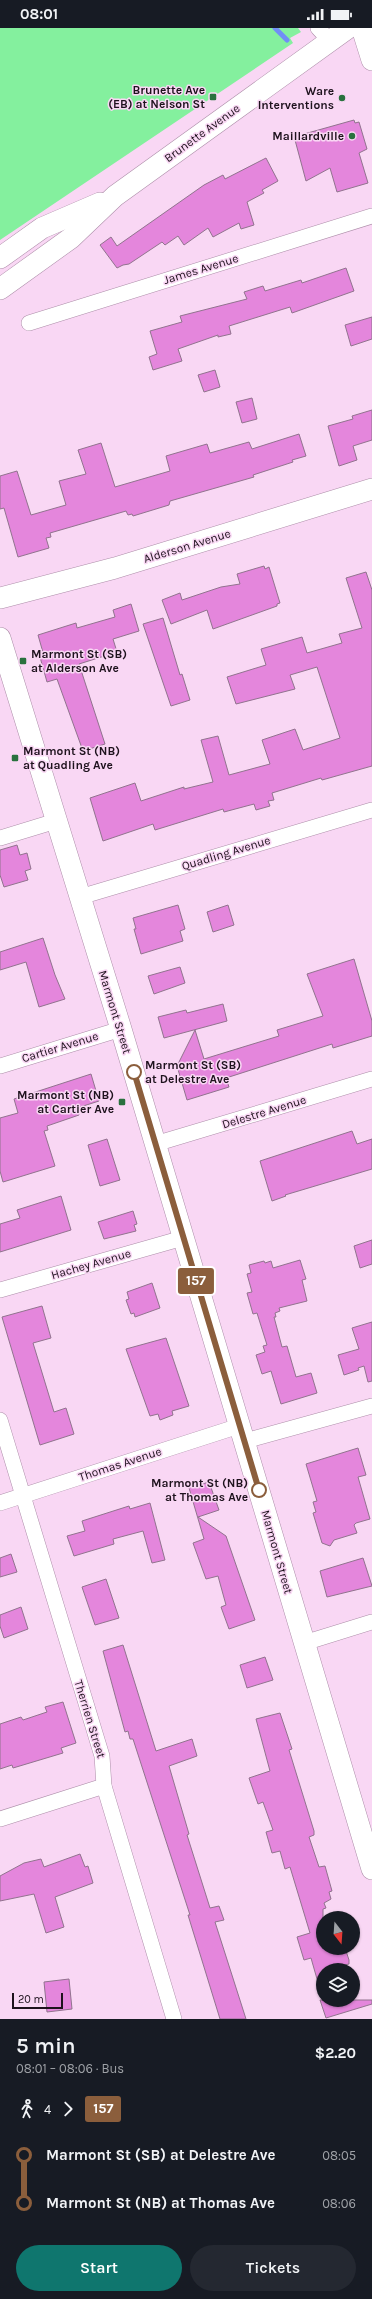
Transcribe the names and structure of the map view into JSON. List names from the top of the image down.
{
  "streets": {
    "main road": ["Brunette Avenue", "Alderson Avenue", "Marmont Street"],
    "street": [
      "James Avenue",
      "Quadling Avenue",
      "Cartier Avenue",
      "Delestre Avenue",
      "Hachey Avenue",
      "Thomas Avenue",
      "Therrien Street"
    ]
  },
  "crossings": [
    ["Quadling Avenue", "Marmont Street"],
    ["Marmont Street", "Cartier Avenue"],
    ["Marmont Street", "Delestre Avenue"],
    ["Marmont Street", "Hachey Avenue"],
    ["Marmont Street", "Thomas Avenue"],
    ["Thomas Avenue", "Therrien Street"]
  ],
  "places": {
    "transit": [
      "Brunette Ave (EB) at Nelson St",
      "Marmont St (SB) at Alderson Ave",
      "Marmont St (NB) at Quadling Ave",
      "Marmont St (NB) at Cartier Ave"
    ],
    "other": [
      "Ware Interventions",
      "Maillardville",
      "Marmont St (SB) at Delestre Ave",
      "Marmont St (NB) at Thomas Ave"
    ]
  },
  "lines": ["bus line 157"],
  "scale_bar": "20 m",
  "north": "bottom",
  "page": {
    "status": "08:01",
    "on_map": "157",
    "scale": "20 m",
    "heading": ["5 min", "08:01 – 08:06 · Bus", "$2.20"],
    "legs": ["4", "157"],
    "list": [
      {
        "name": "Marmont St (SB) at Delestre Ave",
        "value": "08:05"
      },
      {
        "name": "Marmont St (NB) at Thomas Ave",
        "value": "08:06"
      }
    ],
    "buttons": ["Start", "Tickets"]
  }
}
